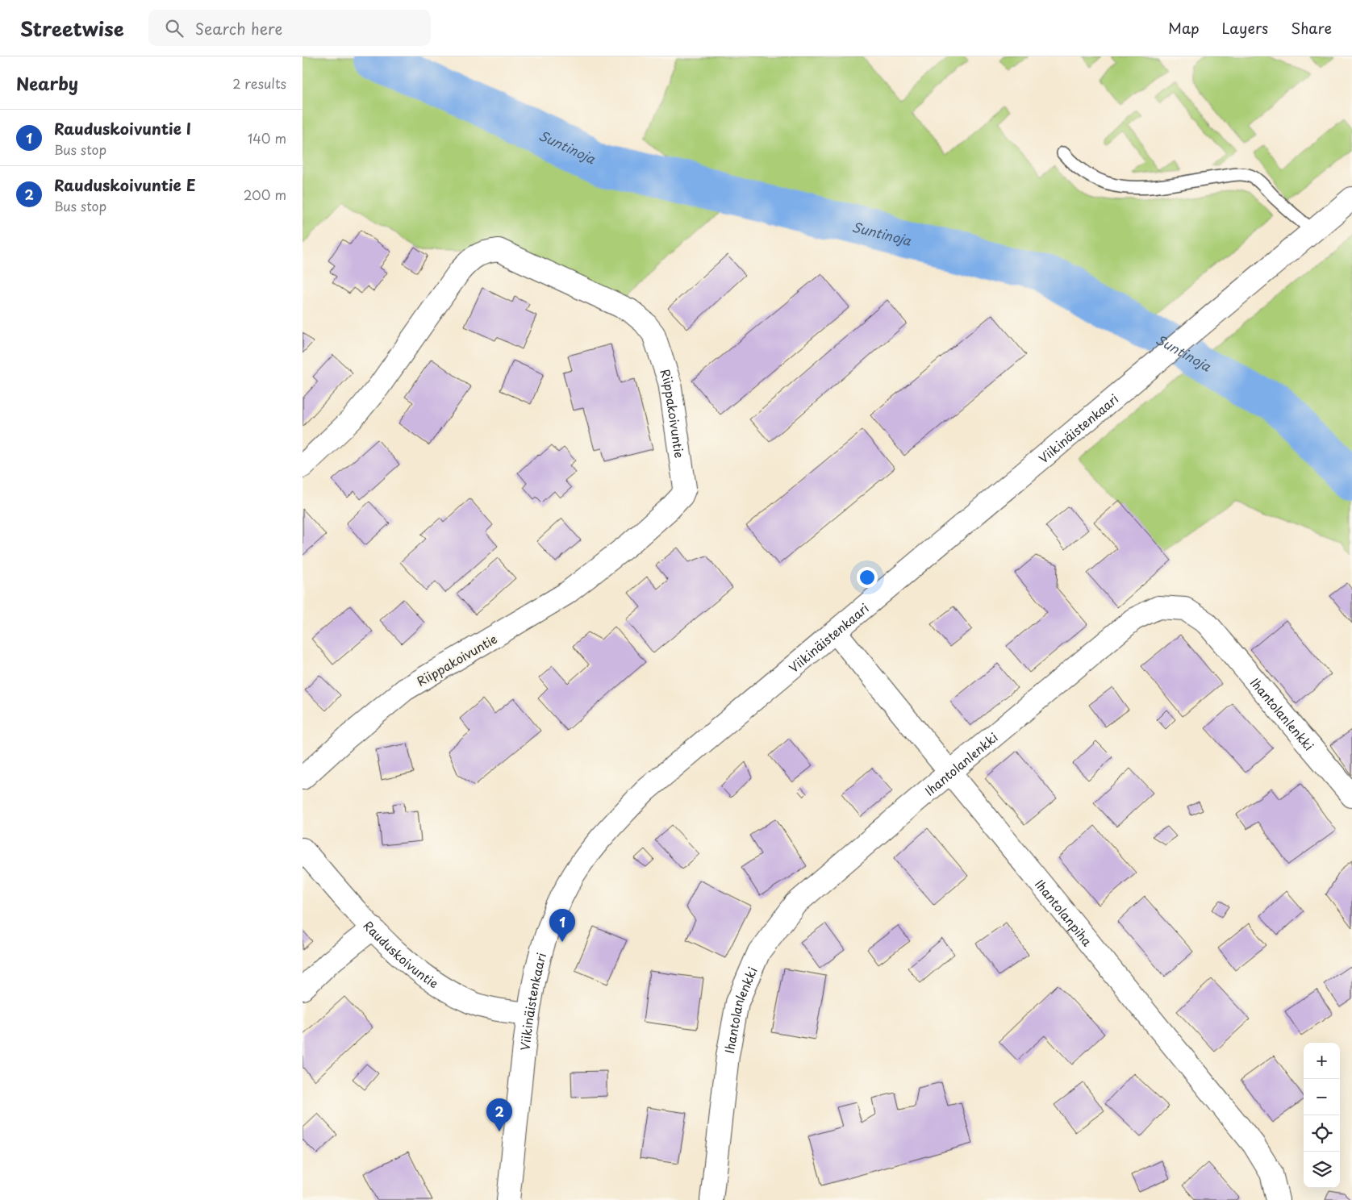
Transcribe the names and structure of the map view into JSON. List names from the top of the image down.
{
  "streets": {
    "street": [
      "Riippakoivuntie",
      "Viikinäistenkaari",
      "Ihantolanlenkki",
      "Ihantolanpiha",
      "Rauduskoivuntie"
    ]
  },
  "crossings": [
    ["Viikinäistenkaari", "Ihantolanpiha"],
    ["Viikinäistenkaari", "Rauduskoivuntie"],
    ["Ihantolanlenkki", "Ihantolanpiha"]
  ],
  "water": ["Suntinoja"],
  "page": {
    "header": "Streetwise",
    "search": "Search here",
    "nav": ["Map", "Layers", "Share"],
    "heading": ["Nearby", "2 results"],
    "list": [
      {
        "mark": "1",
        "name": "Rauduskoivuntie I",
        "note": "Bus stop",
        "value": "140 m"
      },
      {
        "mark": "2",
        "name": "Rauduskoivuntie E",
        "note": "Bus stop",
        "value": "200 m"
      }
    ],
    "pins": ["1", "2"],
    "map_buttons": ["+", "−"]
  }
}
